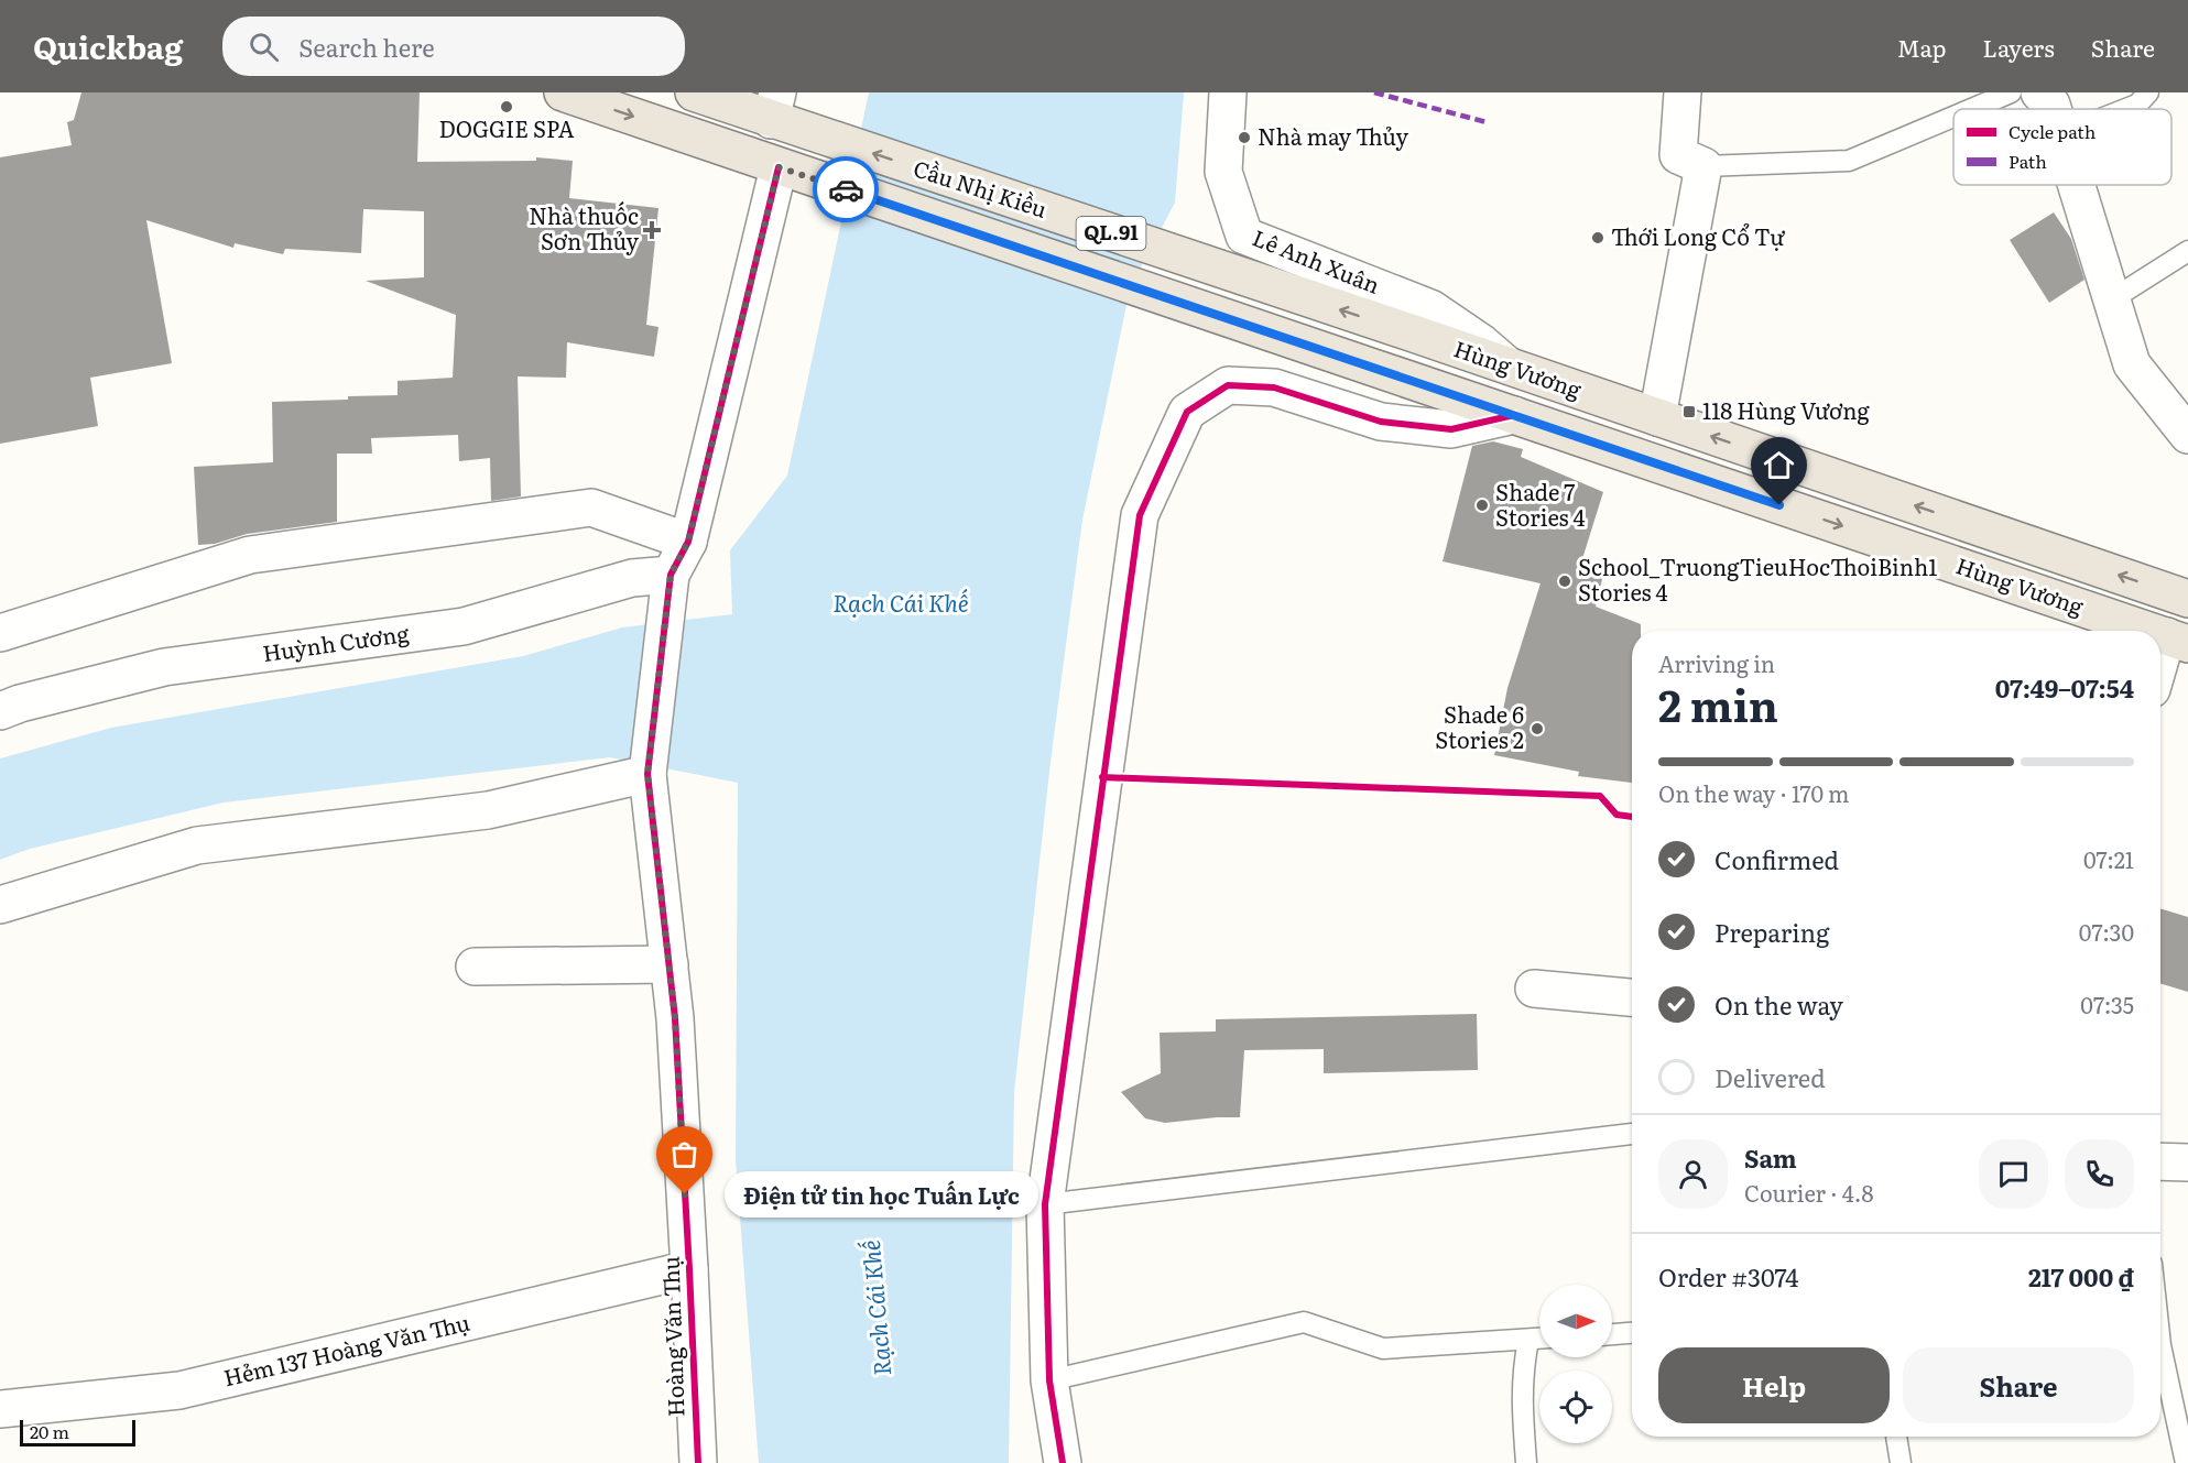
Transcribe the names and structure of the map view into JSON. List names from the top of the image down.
{
  "streets": {
    "highway": ["Cầu Nhị Kiều", "QL.91", "Hùng Vương"],
    "street": [
      "Lê Anh Xuân",
      "Huỳnh Cương",
      "Hoàng Văn Thụ",
      "Hẻm 137 Hoàng Văn Thụ"
    ]
  },
  "crossings": [
    ["Cầu Nhị Kiều", "QL.91"],
    ["Cầu Nhị Kiều", "Hùng Vương"],
    ["Lê Anh Xuân", "Hùng Vương"],
    ["Huỳnh Cương", "Hoàng Văn Thụ"],
    ["Hoàng Văn Thụ", "Hẻm 137 Hoàng Văn Thụ"]
  ],
  "water": ["Rạch Cái Khế"],
  "places": {
    "other": [
      "DOGGIE SPA",
      "Nhà may Thủy",
      "Thới Long Cổ Tự",
      "Shade 7 Stories 4",
      "School_TruongTieuHocThoiBinh1 Stories 4",
      "Shade 6 Stories 2",
      "Điện tử tin học Tuấn Lực"
    ],
    "health": ["Nhà thuốc Sơn Thủy"],
    "transit": ["118 Hùng Vương"]
  },
  "legend": ["Cycle path", "Path"],
  "scale_bar": "20 m",
  "north": "right",
  "page": {
    "header": "Quickbag",
    "search": "Search here",
    "nav": ["Map", "Layers", "Share"],
    "heading": ["2 min", "Arriving in", "07:49–07:54"],
    "panel": [
      "Sam",
      "Courier · 4.8",
      "Order #3074",
      "217 000 ₫"
    ],
    "bar": "On the way · 170 m",
    "list": [
      ["Confirmed", "07:21"],
      ["Preparing", "07:30"],
      ["On the way", "07:35"],
      "Delivered"
    ],
    "bubble": "Điện tử tin học Tuấn Lực",
    "buttons": ["Help", "Share"],
    "scale": "20 m"
  }
}
